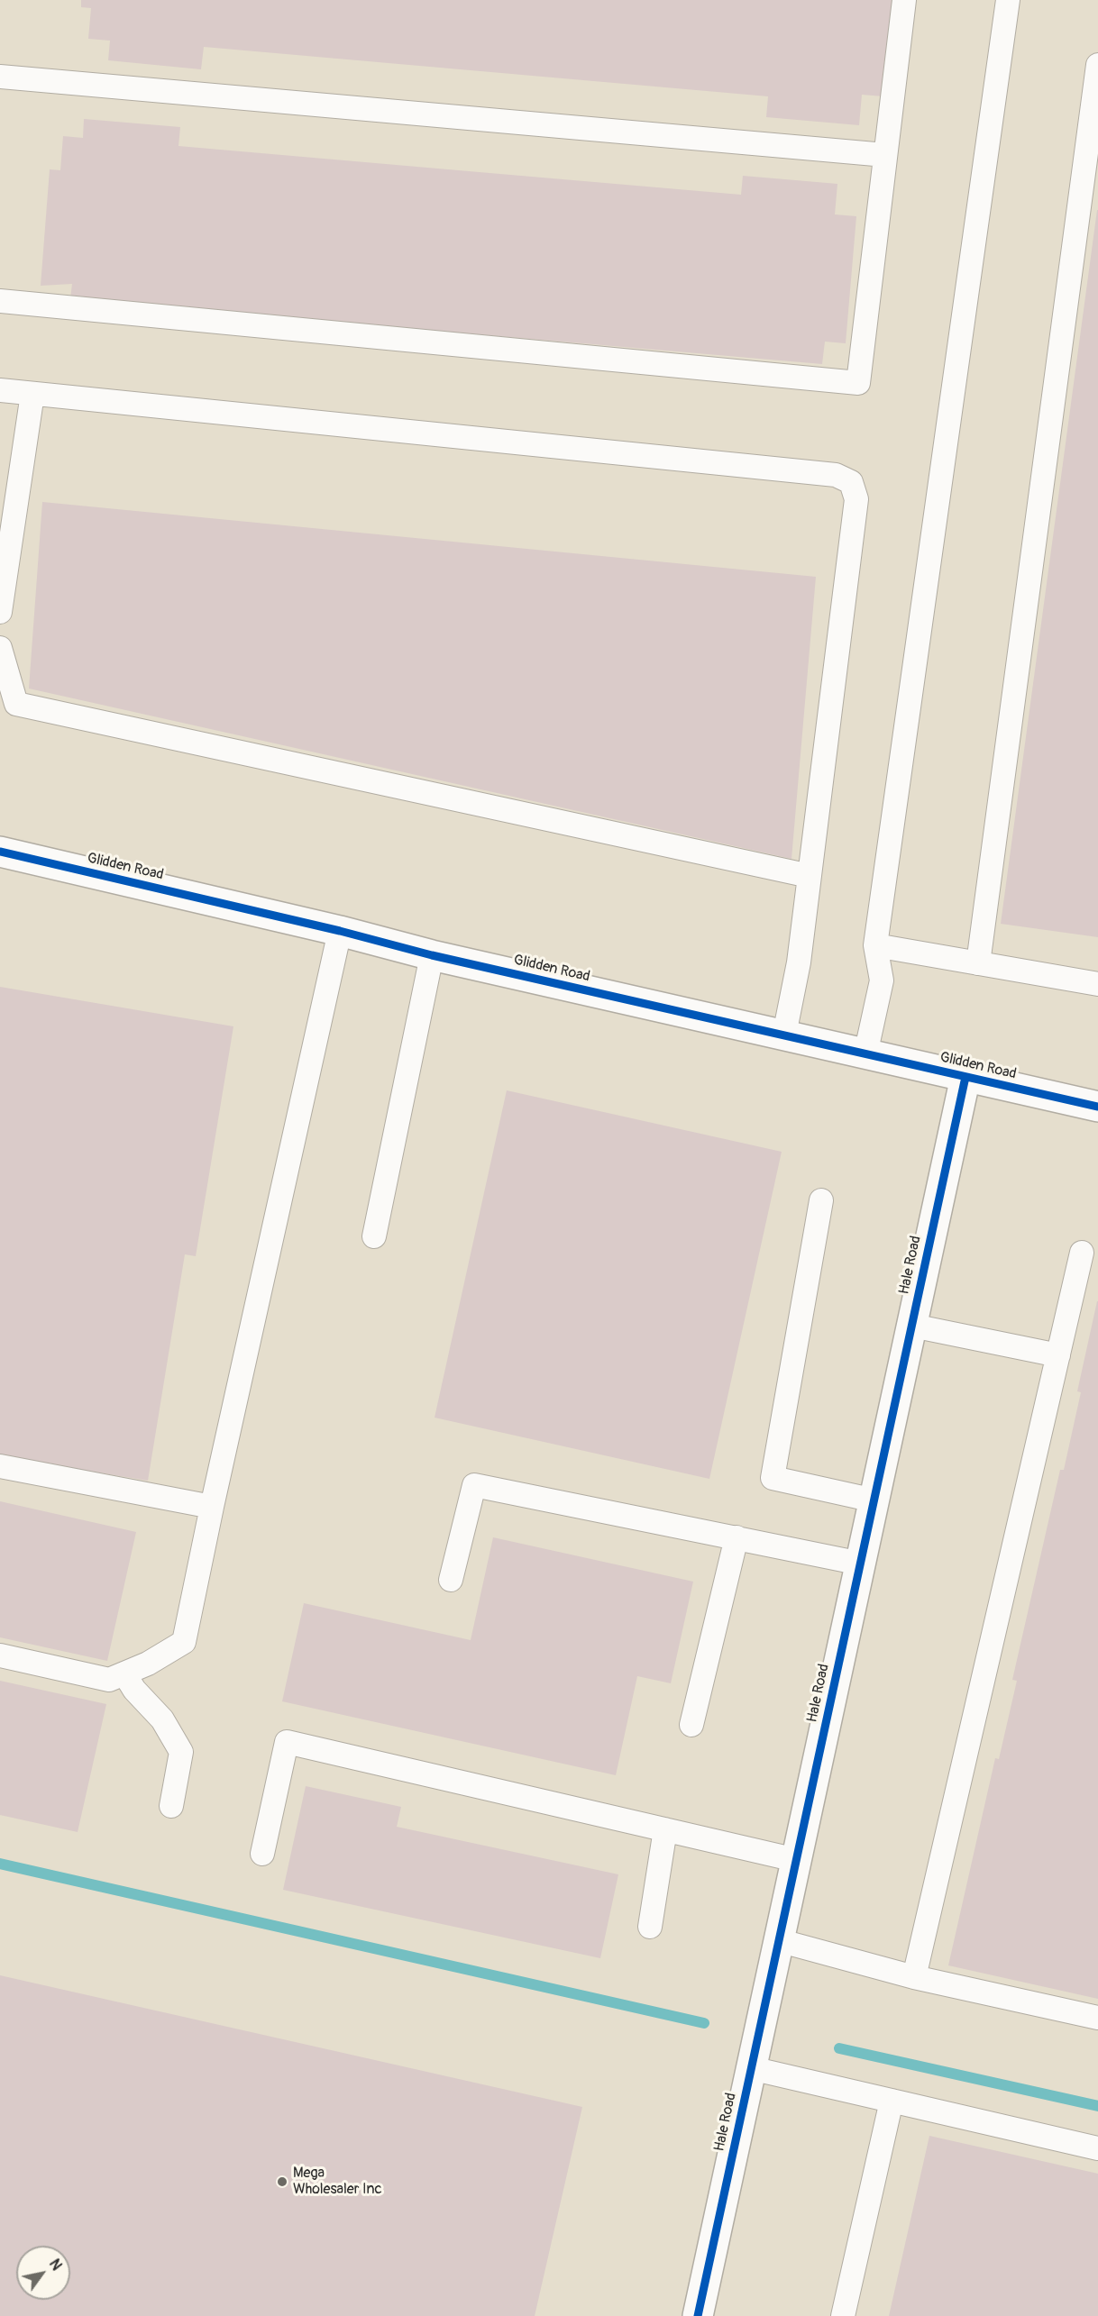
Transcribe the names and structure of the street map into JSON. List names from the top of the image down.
{
  "streets": {
    "street": ["Glidden Road", "Hale Road"]
  },
  "crossings": [
    ["Glidden Road", "Hale Road"]
  ],
  "places": ["Mega Wholesaler Inc"],
  "north": "top right"
}
